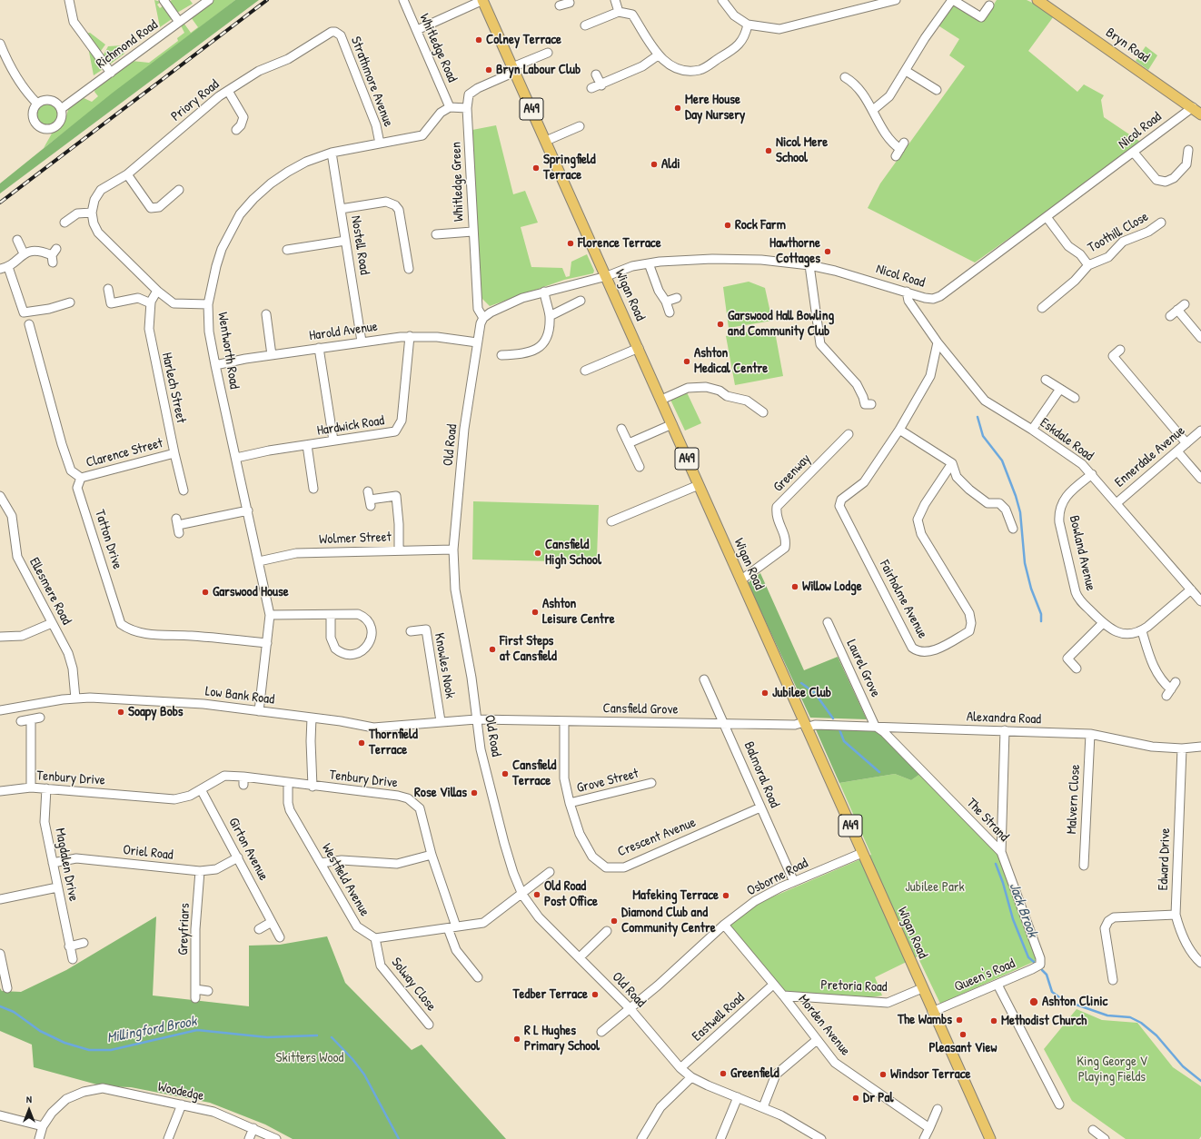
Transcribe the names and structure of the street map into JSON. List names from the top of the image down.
{
  "streets": {
    "main road": ["Bryn Road", "A49", "Wigan Road"],
    "street": [
      "Richmond Road",
      "Whitledge Road",
      "Strathmore Avenue",
      "Priory Road",
      "Nicol Road",
      "Whitledge Green",
      "Toothill Close",
      "Nostell Road",
      "Harold Avenue",
      "Wentworth Road",
      "Harlech Street",
      "Hardwick Road",
      "Eskdale Road",
      "Old Road",
      "Clarence Street",
      "Ennerdale Avenue",
      "Greenway",
      "Wolmer Street",
      "Tatton Drive",
      "Bowland Avenue",
      "Ellesmere Road",
      "Fairholme Avenue",
      "Knowles Nook",
      "Laurel Grove",
      "Low Bank Road",
      "Cansfield Grove",
      "Alexandra Road",
      "Balmoral Road",
      "Tenbury Drive",
      "Grove Street",
      "Malvern Close",
      "The Strand",
      "Crescent Avenue",
      "Girton Avenue",
      "Oriel Road",
      "Edward Drive",
      "Magdalen Drive",
      "Osborne Road",
      "Westfield Avenue",
      "Greyfriars",
      "Queen's Road",
      "Solway Close",
      "Pretoria Road",
      "Eastwell Road",
      "Morden Avenue",
      "Woodedge"
    ]
  },
  "crossings": [
    ["Bryn Road", "Nicol Road"],
    ["Whitledge Road", "Wentworth Road"],
    ["Strathmore Avenue", "Priory Road"],
    ["Strathmore Avenue", "Wentworth Road"],
    ["Nicol Road", "Toothill Close"],
    ["Nicol Road", "Wigan Road"],
    ["Nicol Road", "Eskdale Road"],
    ["Whitledge Green", "Wigan Road"],
    ["Whitledge Green", "Old Road"],
    ["Nostell Road", "Harold Avenue"],
    ["Nostell Road", "Wentworth Road"],
    ["Wigan Road", "Greenway"],
    ["Wigan Road", "Cansfield Grove"],
    ["Wigan Road", "Alexandra Road"],
    ["Wigan Road", "Osborne Road"],
    ["Wigan Road", "Queen's Road"],
    ["Wigan Road", "Pretoria Road"],
    ["Harold Avenue", "Wentworth Road"],
    ["Harold Avenue", "Hardwick Road"],
    ["Harold Avenue", "Old Road"],
    ["Wentworth Road", "Hardwick Road"],
    ["Wentworth Road", "Wolmer Street"],
    ["Wentworth Road", "Tatton Drive"],
    ["Wentworth Road", "Low Bank Road"],
    ["Harlech Street", "Clarence Street"],
    ["Eskdale Road", "Ennerdale Avenue"],
    ["Eskdale Road", "Bowland Avenue"],
    ["Eskdale Road", "Fairholme Avenue"],
    ["Old Road", "Wolmer Street"],
    ["Old Road", "Low Bank Road"],
    ["Old Road", "Cansfield Grove"],
    ["Old Road", "Osborne Road"],
    ["Old Road", "Eastwell Road"],
    ["Clarence Street", "Tatton Drive"],
    ["Ellesmere Road", "Low Bank Road"],
    ["Knowles Nook", "Low Bank Road"],
    ["Laurel Grove", "Alexandra Road"],
    ["Laurel Grove", "The Strand"],
    ["Low Bank Road", "Cansfield Grove"],
    ["Cansfield Grove", "Alexandra Road"],
    ["Cansfield Grove", "Balmoral Road"],
    ["Cansfield Grove", "Crescent Avenue"],
    ["Alexandra Road", "Malvern Close"],
    ["Alexandra Road", "The Strand"],
    ["Alexandra Road", "Edward Drive"],
    ["Balmoral Road", "Crescent Avenue"],
    ["Balmoral Road", "Osborne Road"],
    ["Tenbury Drive", "Girton Avenue"],
    ["Tenbury Drive", "Magdalen Drive"],
    ["Tenbury Drive", "Westfield Avenue"],
    ["Grove Street", "Crescent Avenue"],
    ["The Strand", "Queen's Road"],
    ["Girton Avenue", "Oriel Road"],
    ["Oriel Road", "Magdalen Drive"],
    ["Oriel Road", "Greyfriars"],
    ["Osborne Road", "Morden Avenue"],
    ["Westfield Avenue", "Solway Close"],
    ["Pretoria Road", "Morden Avenue"],
    ["Eastwell Road", "Morden Avenue"]
  ],
  "water": ["Jack Brook", "Millingford Brook"],
  "parks": ["Jubilee Park", "Skitters Wood", "King George V Playing Fields"],
  "places": [
    "Colney Terrace",
    "Bryn Labour Club",
    "Mere House Day Nursery",
    "Nicol Mere School",
    "Aldi",
    "Springfield Terrace",
    "Rock Farm",
    "Florence Terrace",
    "Hawthorne Cottages",
    "Garswood Hall Bowling and Community Club",
    "Ashton Medical Centre",
    "Cansfield High School",
    "Willow Lodge",
    "Garswood House",
    "Ashton Leisure Centre",
    "First Steps at Cansfield",
    "Jubilee Club",
    "Soapy Bobs",
    "Thornfield Terrace",
    "Cansfield Terrace",
    "Rose Villas",
    "Old Road Post Office",
    "Mafeking Terrace",
    "Diamond Club and Community Centre",
    "Tedber Terrace",
    "Ashton Clinic",
    "The Wambs",
    "Methodist Church",
    "Pleasant View",
    "R L Hughes Primary School",
    "Greenfield",
    "Windsor Terrace",
    "Dr Pal"
  ],
  "north": "top"
}
